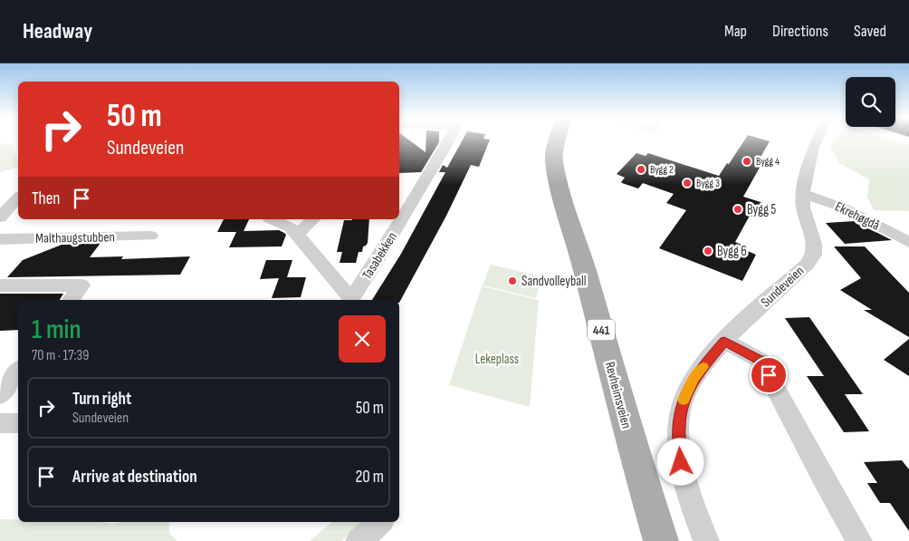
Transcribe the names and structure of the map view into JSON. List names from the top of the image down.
{
  "streets": {
    "main road": ["441", "Revheimsveien"],
    "street": [
      "Ekrehøgdå",
      "Malthaugstubben",
      "Tasabekken",
      "Sundeveien"
    ]
  },
  "crossings": [
    ["Ekrehøgdå", "Sundeveien"]
  ],
  "parks": ["Lekeplass"],
  "places": [
    "Bygg 4",
    "Bygg 2",
    "Bygg 3",
    "Bygg 5",
    "Bygg 6",
    "Sandvolleyball"
  ],
  "page": {
    "header": "Headway",
    "nav": ["Map", "Directions", "Saved"],
    "turn": ["50 m", "Sundeveien"],
    "then": "Then",
    "heading": ["1 min", "70 m · 17:39"],
    "list": [
      {
        "name": "Turn right",
        "note": "Sundeveien",
        "value": "50 m"
      },
      {
        "name": "Arrive at destination",
        "value": "20 m"
      }
    ]
  }
}
